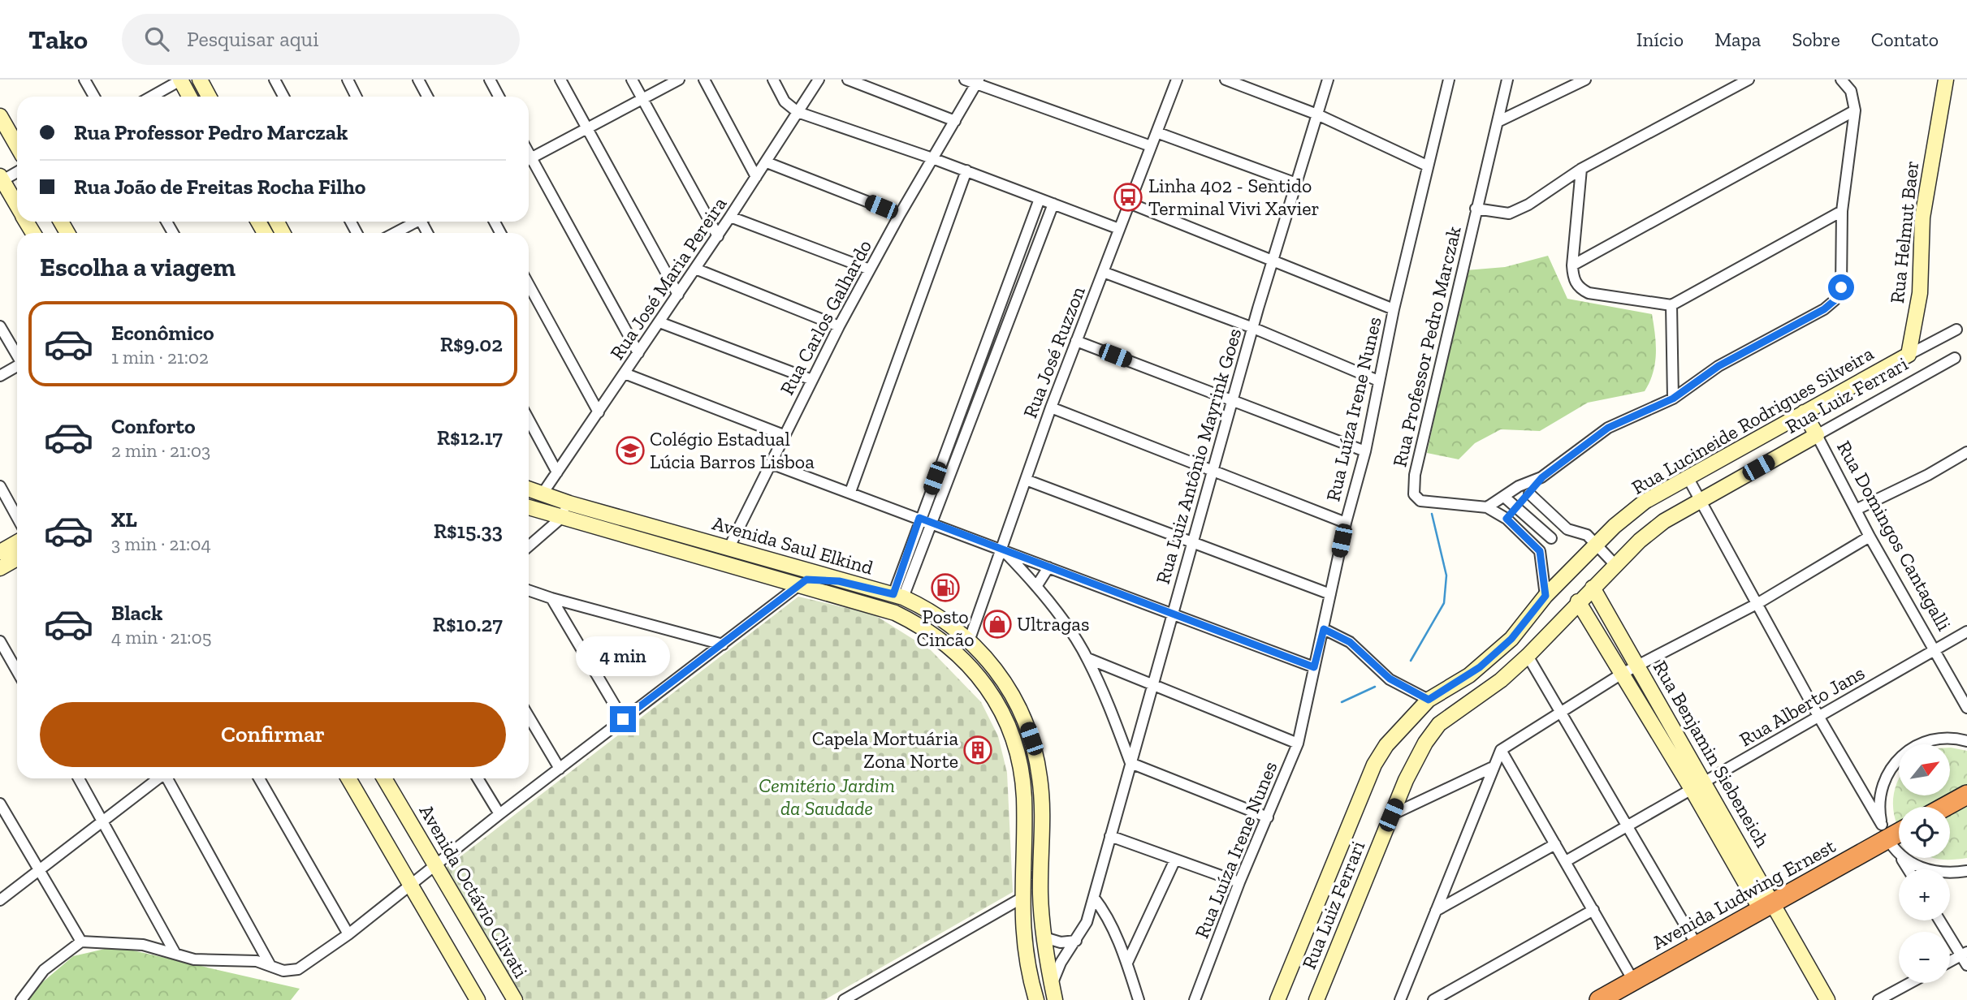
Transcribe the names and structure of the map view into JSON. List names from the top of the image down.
{
  "streets": {
    "highway": ["Avenida Ludwing Ernest"],
    "street": [
      "Rua Helmut Baer",
      "Rua José Maria Pereira",
      "Rua Carlos Galhardo",
      "Rua Professor Pedro Marczak",
      "Rua José Ruzzon",
      "Rua Luiz Ferrari",
      "Rua Luíza Irene Nunes",
      "Rua Lucineide Rodrigues Silveira",
      "Rua Luiz Antônio Mayrink Goes",
      "Rua Domingos Cantagalli",
      "Avenida Saul Elkind",
      "Rua Alberto Jans",
      "Rua Benjamin Siebeneich",
      "Avenida Octávio Clivati"
    ]
  },
  "crossings": [
    ["Rua Helmut Baer", "Rua Lucineide Rodrigues Silveira"],
    ["Rua José Maria Pereira", "Avenida Saul Elkind"],
    ["Rua Carlos Galhardo", "Avenida Saul Elkind"],
    ["Rua José Ruzzon", "Avenida Saul Elkind"],
    ["Rua Luiz Ferrari", "Rua Domingos Cantagalli"],
    ["Rua Luiz Ferrari", "Rua Benjamin Siebeneich"],
    ["Rua Lucineide Rodrigues Silveira", "Rua Domingos Cantagalli"],
    ["Rua Luiz Antônio Mayrink Goes", "Avenida Saul Elkind"],
    ["Rua Domingos Cantagalli", "Rua Alberto Jans"],
    ["Rua Alberto Jans", "Rua Benjamin Siebeneich"],
    ["Rua Benjamin Siebeneich", "Avenida Ludwing Ernest"]
  ],
  "parks": ["Cemitério Jardim da Saudade"],
  "places": {
    "bus stop": ["Linha 402 - Sentido Terminal Vivi Xavier"],
    "school or university": ["Colégio Estadual Lúcia Barros Lisboa"],
    "fuel station": ["Posto Cincão"],
    "shop": ["Ultragas"],
    "building": ["Capela Mortuária Zona Norte"]
  },
  "north": "top right",
  "page": {
    "header": "Tako",
    "search": "Pesquisar aqui",
    "nav": [
      "Início",
      "Mapa",
      "Sobre",
      "Contato"
    ],
    "banner": ["Rua Professor Pedro Marczak", "Rua João de Freitas Rocha Filho"],
    "heading": "Escolha a viagem",
    "list": [
      {
        "name": "Econômico",
        "note": "1 min · 21:02",
        "value": "R$9.02"
      },
      {
        "name": "Conforto",
        "note": "2 min · 21:03",
        "value": "R$12.17"
      },
      {
        "name": "XL",
        "note": "3 min · 21:04",
        "value": "R$15.33"
      },
      {
        "name": "Black",
        "note": "4 min · 21:05",
        "value": "R$10.27"
      }
    ],
    "bubble": "4 min",
    "buttons": "Confirmar",
    "map_buttons": ["+", "−"]
  }
}
